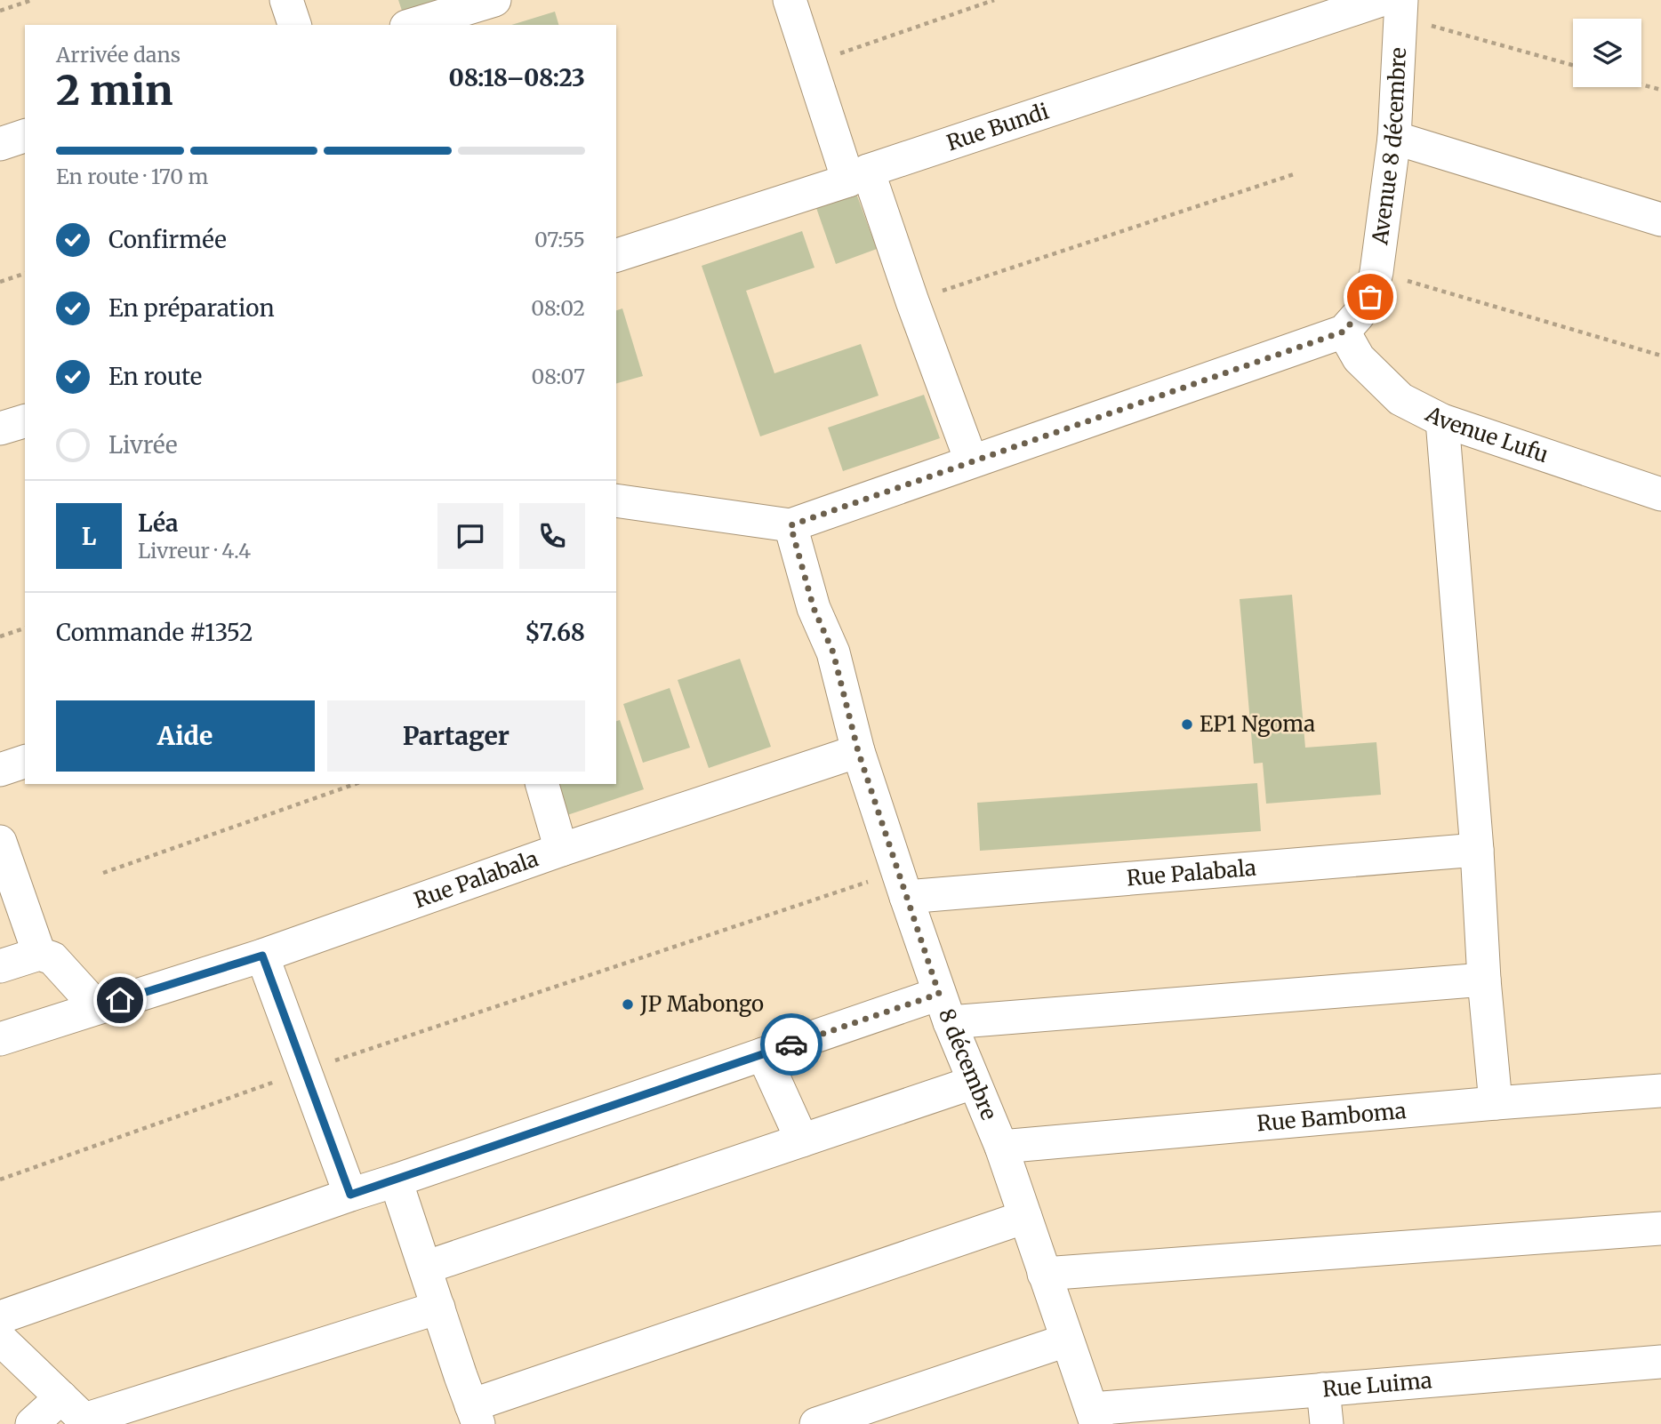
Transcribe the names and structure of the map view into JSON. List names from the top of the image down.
{
  "streets": {
    "street": [
      "Rue Bundi",
      "Avenue 8 décembre",
      "Avenue Lufu",
      "Rue Palabala",
      "8 décembre",
      "Rue Bamboma",
      "Rue Luima"
    ]
  },
  "crossings": [
    ["Rue Bundi", "Avenue 8 décembre"],
    ["Avenue 8 décembre", "Avenue Lufu"],
    ["Rue Palabala", "8 décembre"],
    ["8 décembre", "Rue Bamboma"],
    ["8 décembre", "Rue Luima"]
  ],
  "places": ["EP1 Ngoma", "JP Mabongo"],
  "page": {
    "heading": ["2 min", "Arrivée dans", "08:18–08:23"],
    "panel": [
      "Léa",
      "Livreur · 4.4",
      "Commande #1352",
      "$7.68"
    ],
    "bar": "En route · 170 m",
    "list": [
      ["Confirmée", "07:55"],
      ["En préparation", "08:02"],
      ["En route", "08:07"],
      "Livrée"
    ],
    "round": "L",
    "buttons": ["Aide", "Partager"]
  }
}
